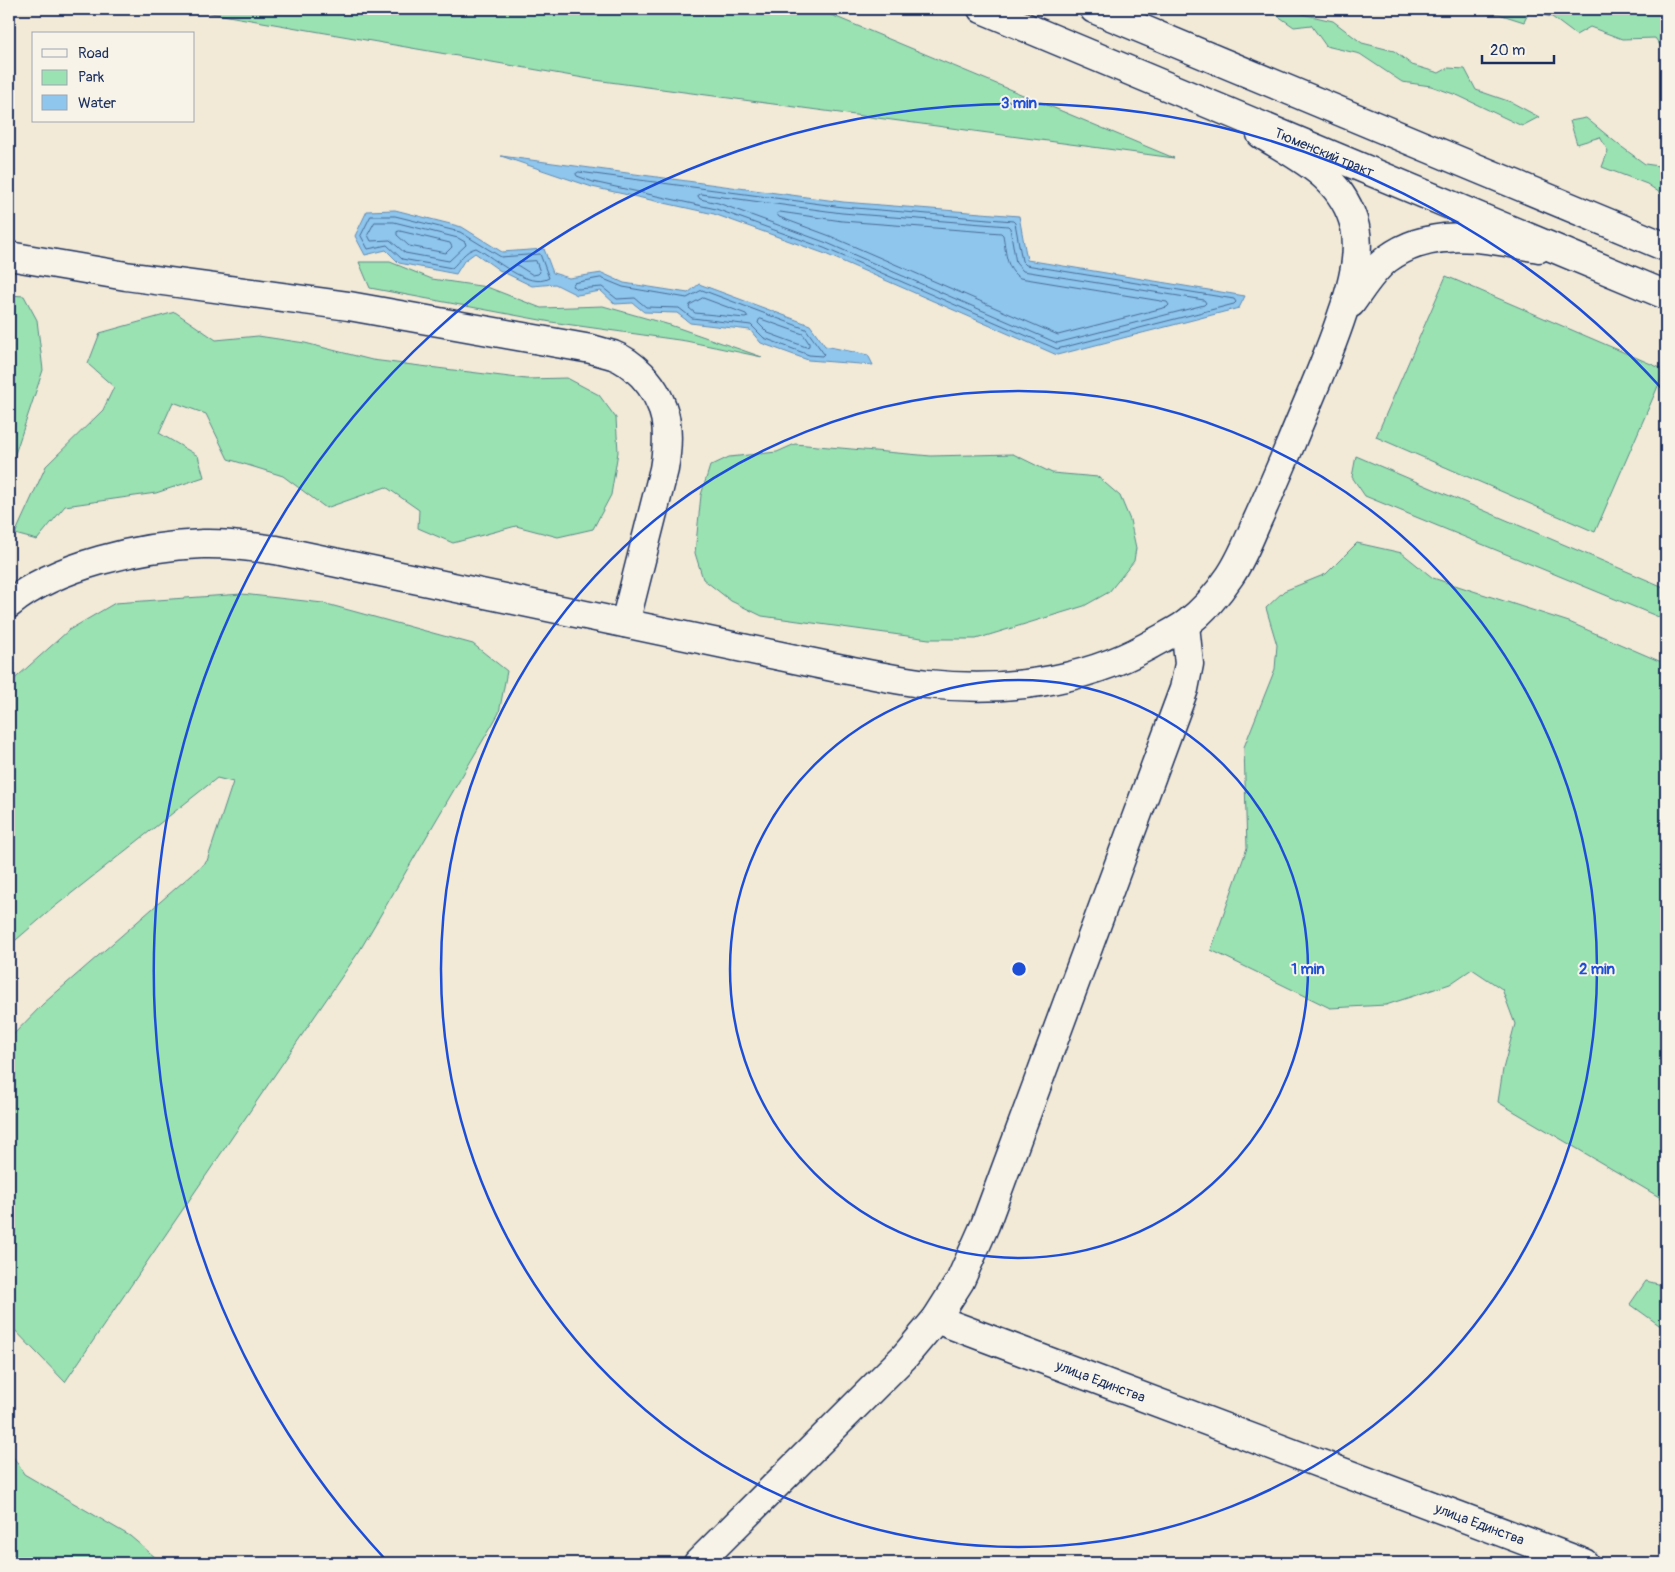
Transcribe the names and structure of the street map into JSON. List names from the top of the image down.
{
  "streets": {
    "street": ["Тюменский тракт", "улица Единства"]
  },
  "legend": ["Road", "Park", "Water"],
  "scale_bar": "20 m",
  "rings": ["3 min", "1 min", "2 min"]
}
